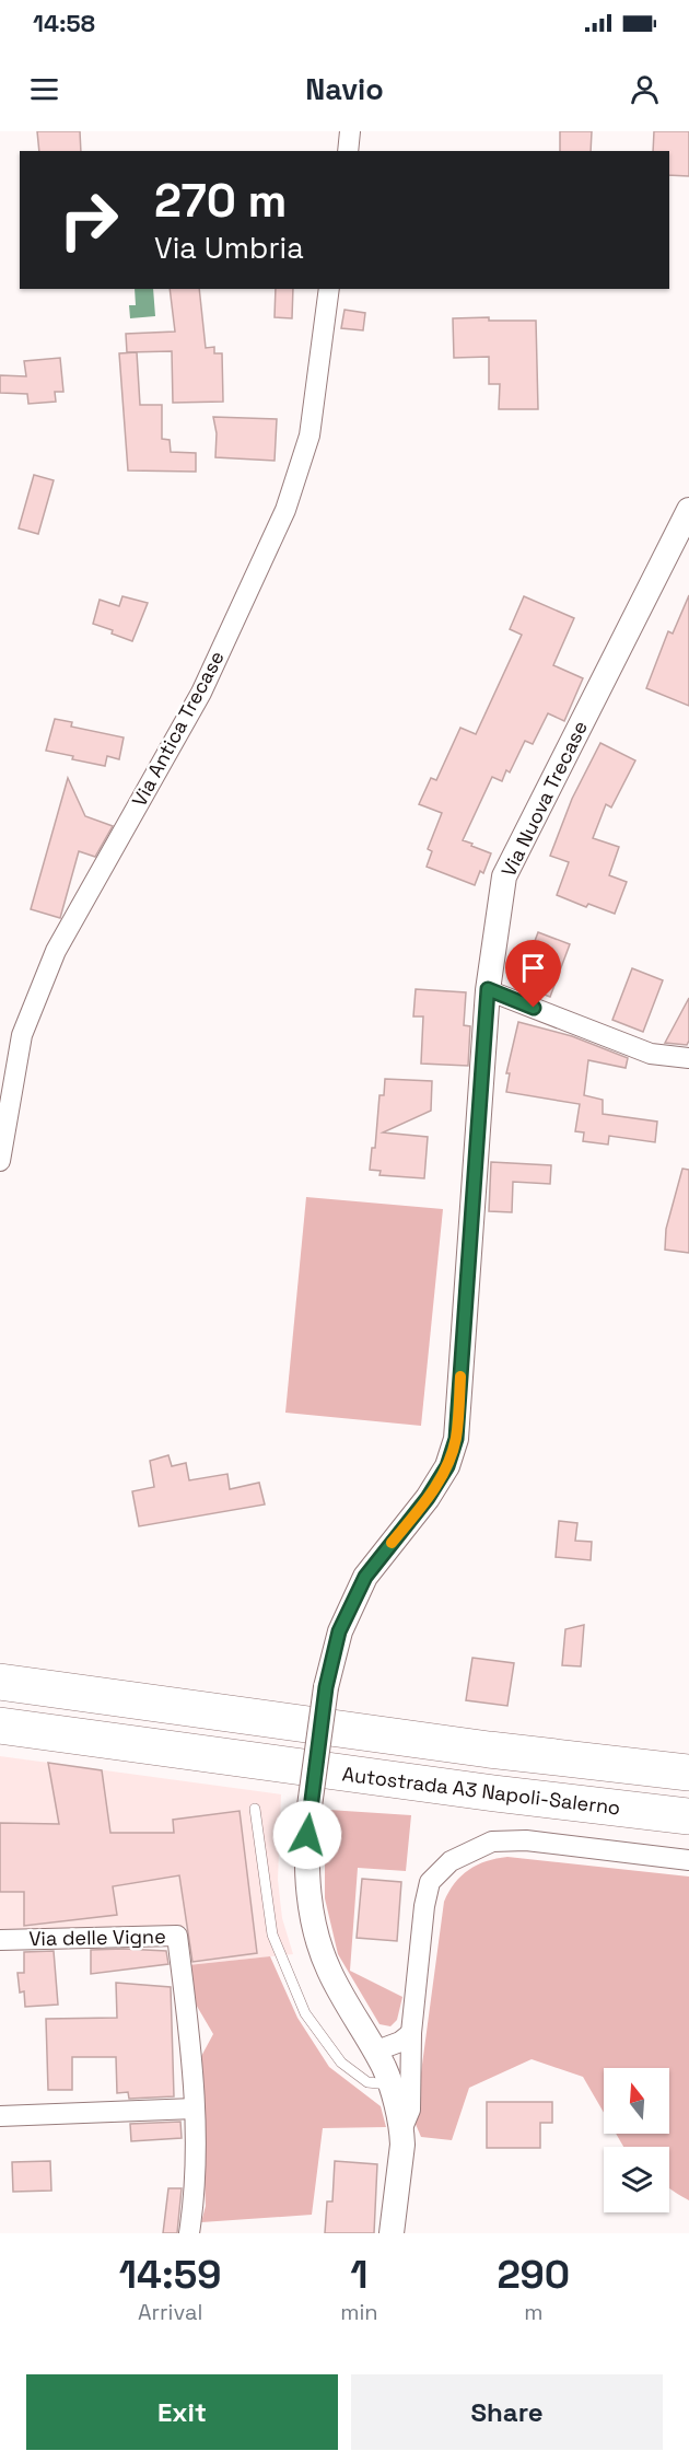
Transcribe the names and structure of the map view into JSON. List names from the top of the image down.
{
  "streets": {
    "highway": ["Autostrada A3 Napoli-Salerno"],
    "street": ["Via Antica Trecase", "Via Nuova Trecase", "Via delle Vigne"]
  },
  "north": "top",
  "page": {
    "status": "14:58",
    "header": "Navio",
    "turn": ["270 m", "Via Umbria"],
    "eta": [
      "14:59",
      "Arrival",
      "1",
      "min",
      "290",
      "m"
    ],
    "buttons": ["Exit", "Share"]
  }
}
